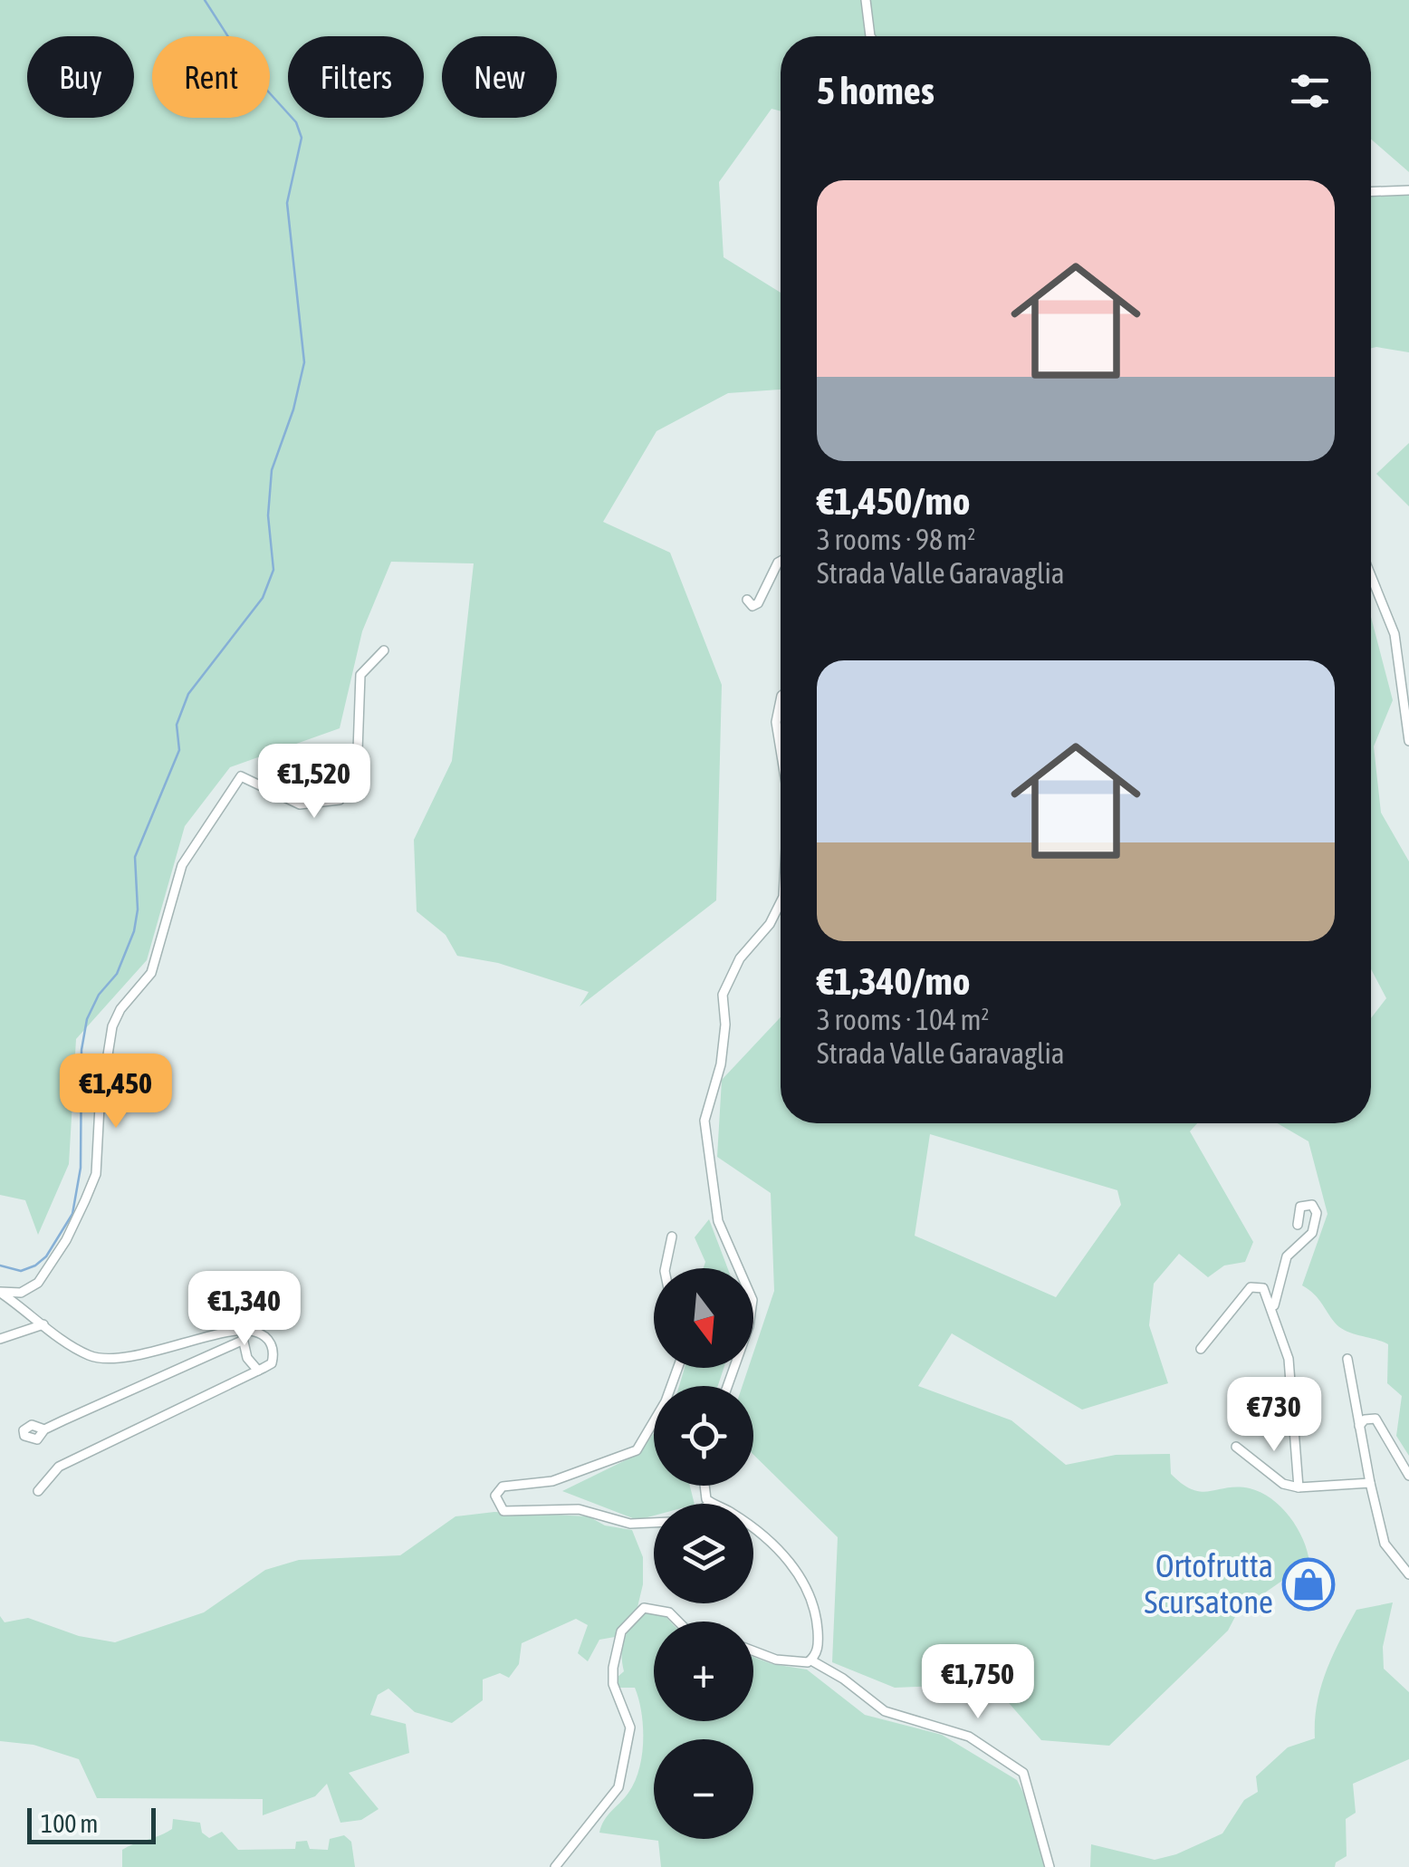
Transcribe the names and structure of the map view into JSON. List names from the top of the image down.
{
  "places": {
    "shop": ["Ortofrutta Scursatone"]
  },
  "scale_bar": "100 m",
  "north": "bottom",
  "page": {
    "chip": [
      "Buy",
      "Rent",
      "Filters",
      "New"
    ],
    "heading": "5 homes",
    "list": [
      {
        "name": "€1,450/mo",
        "note": "3 rooms · 98 m² · Strada Valle Garavaglia"
      },
      {
        "name": "€1,340/mo",
        "note": "3 rooms · 104 m² · Strada Valle Garavaglia"
      }
    ],
    "price": [
      "€1,520",
      "€1,450",
      "€1,340",
      "€730",
      "€1,750"
    ],
    "map_buttons": ["+", "−"],
    "scale": "100 m"
  }
}
